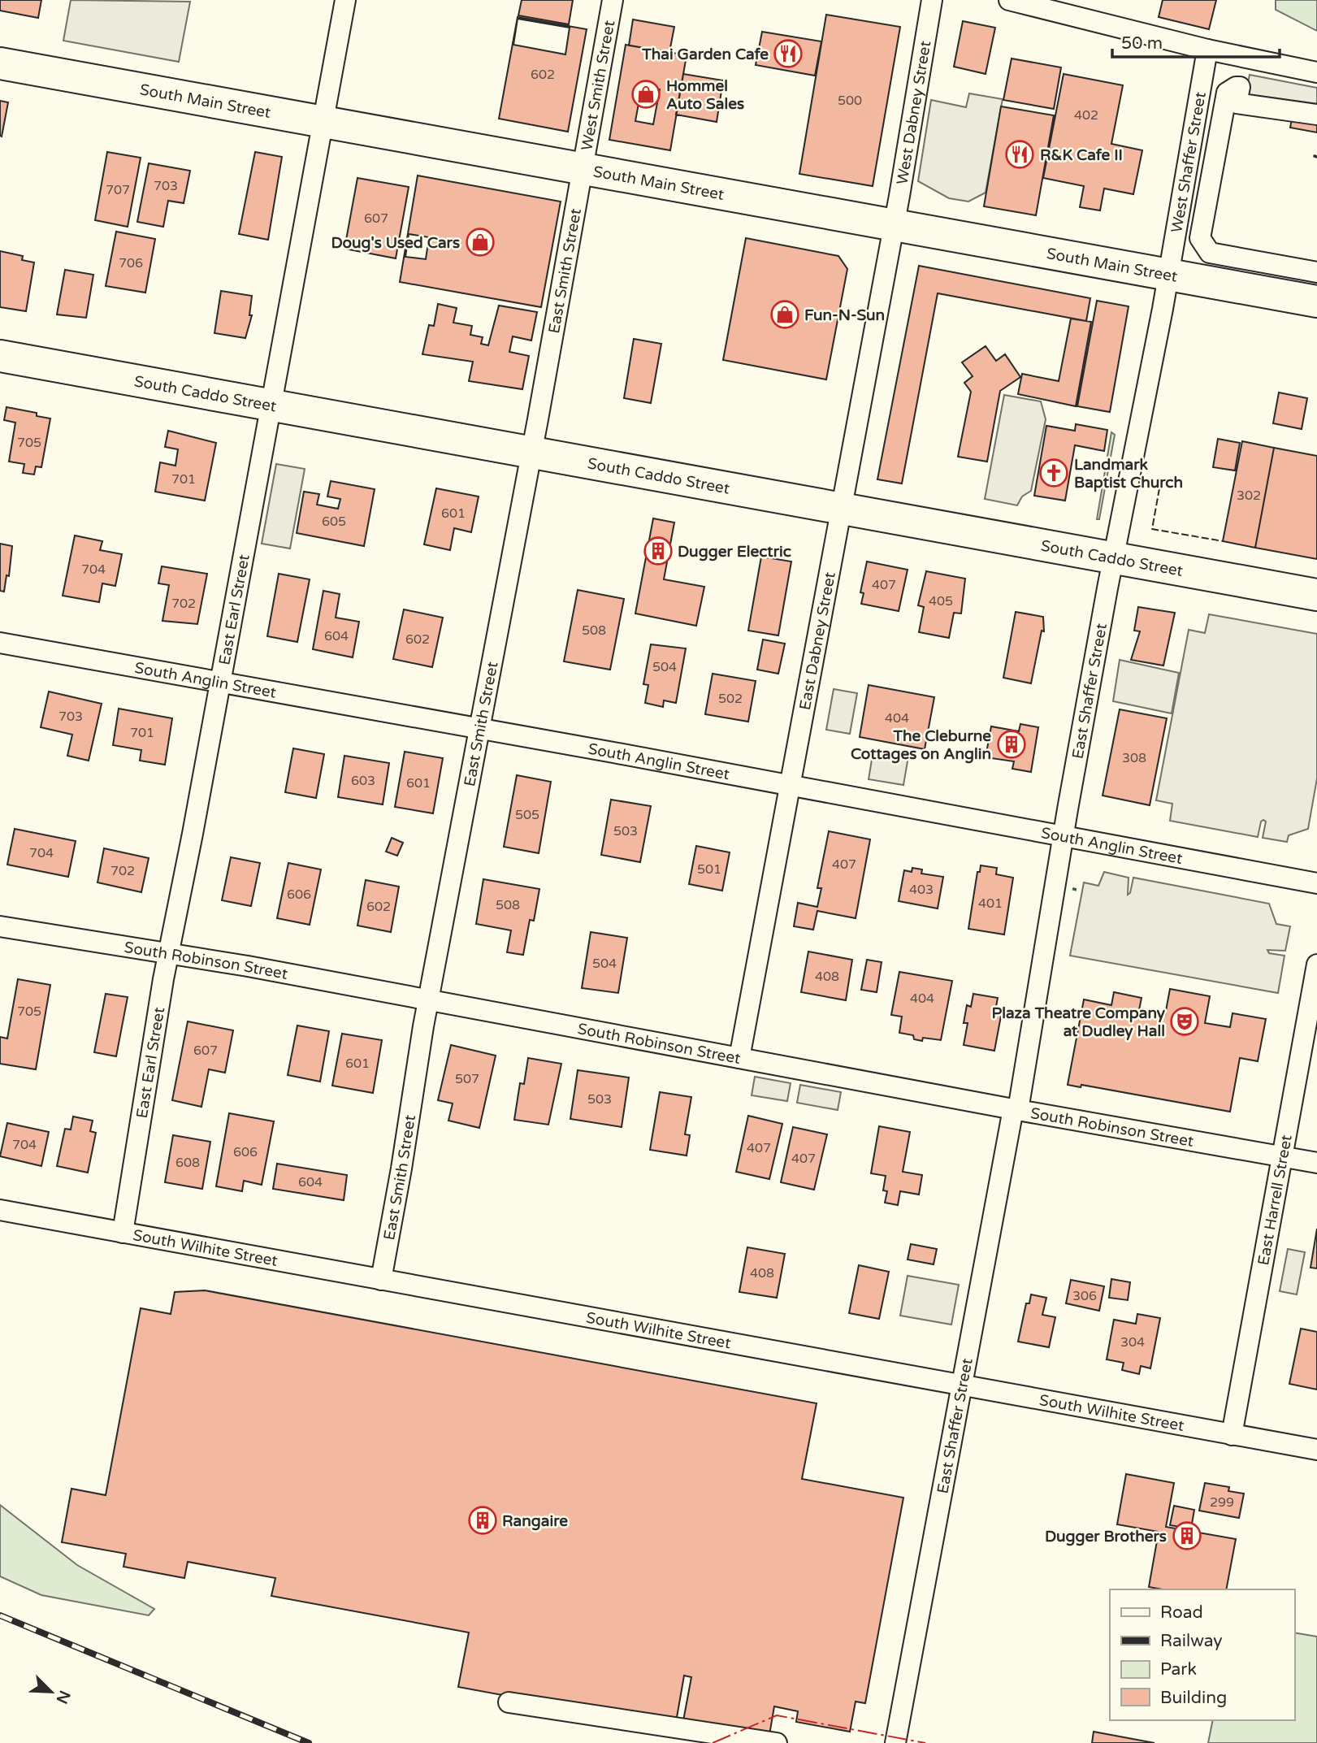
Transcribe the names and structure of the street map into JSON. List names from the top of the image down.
{
  "streets": {
    "main road": ["South Main Street", "South Caddo Street"],
    "street": [
      "West Smith Street",
      "West Dabney Street",
      "West Shaffer Street",
      "East Smith Street",
      "East Earl Street",
      "East Dabney Street",
      "South Anglin Street",
      "East Shaffer Street",
      "South Robinson Street",
      "East Harrell Street",
      "South Wilhite Street"
    ]
  },
  "crossings": [
    ["West Smith Street", "South Main Street"],
    ["West Smith Street", "East Smith Street"],
    ["South Main Street", "West Dabney Street"],
    ["South Main Street", "West Shaffer Street"],
    ["South Main Street", "East Smith Street"],
    ["South Main Street", "East Earl Street"],
    ["South Main Street", "East Dabney Street"],
    ["South Main Street", "East Shaffer Street"],
    ["West Dabney Street", "East Dabney Street"],
    ["West Shaffer Street", "East Shaffer Street"],
    ["East Smith Street", "South Caddo Street"],
    ["East Smith Street", "South Anglin Street"],
    ["East Smith Street", "South Robinson Street"],
    ["East Smith Street", "South Wilhite Street"],
    ["South Caddo Street", "East Earl Street"],
    ["South Caddo Street", "East Dabney Street"],
    ["South Caddo Street", "East Shaffer Street"],
    ["East Earl Street", "South Anglin Street"],
    ["East Earl Street", "South Robinson Street"],
    ["East Earl Street", "South Wilhite Street"],
    ["East Dabney Street", "South Anglin Street"],
    ["East Dabney Street", "South Robinson Street"],
    ["South Anglin Street", "East Shaffer Street"],
    ["East Shaffer Street", "South Robinson Street"],
    ["East Shaffer Street", "South Wilhite Street"],
    ["South Robinson Street", "East Harrell Street"],
    ["East Harrell Street", "South Wilhite Street"]
  ],
  "places": {
    "restaurant": ["Thai Garden Cafe", "R&K Cafe II"],
    "shop": ["Hommel Auto Sales", "Doug's Used Cars", "Fun-N-Sun"],
    "church": ["Landmark Baptist Church"],
    "building": [
      "Dugger Electric",
      "The Cleburne Cottages on Anglin",
      "Rangaire",
      "Dugger Brothers"
    ],
    "theatre": ["Plaza Theatre Company at Dudley Hall"]
  },
  "house_numbers": [
    "602",
    "500",
    "402",
    "703",
    "707",
    "607",
    "706",
    "705",
    "701",
    "302",
    "601",
    "605",
    "704",
    "407",
    "405",
    "702",
    "508",
    "604",
    "602",
    "504",
    "502",
    "703",
    "404",
    "701",
    "308",
    "603",
    "601",
    "505",
    "503",
    "704",
    "407",
    "501",
    "702",
    "403",
    "606",
    "401",
    "508",
    "602",
    "504",
    "408",
    "404",
    "705",
    "607",
    "601",
    "507",
    "503",
    "704",
    "407",
    "606",
    "407",
    "608",
    "604",
    "408",
    "306",
    "304",
    "299"
  ],
  "legend": [
    "Road",
    "Railway",
    "Park",
    "Building"
  ],
  "scale_bar": "50 m",
  "north": "bottom right"
}
